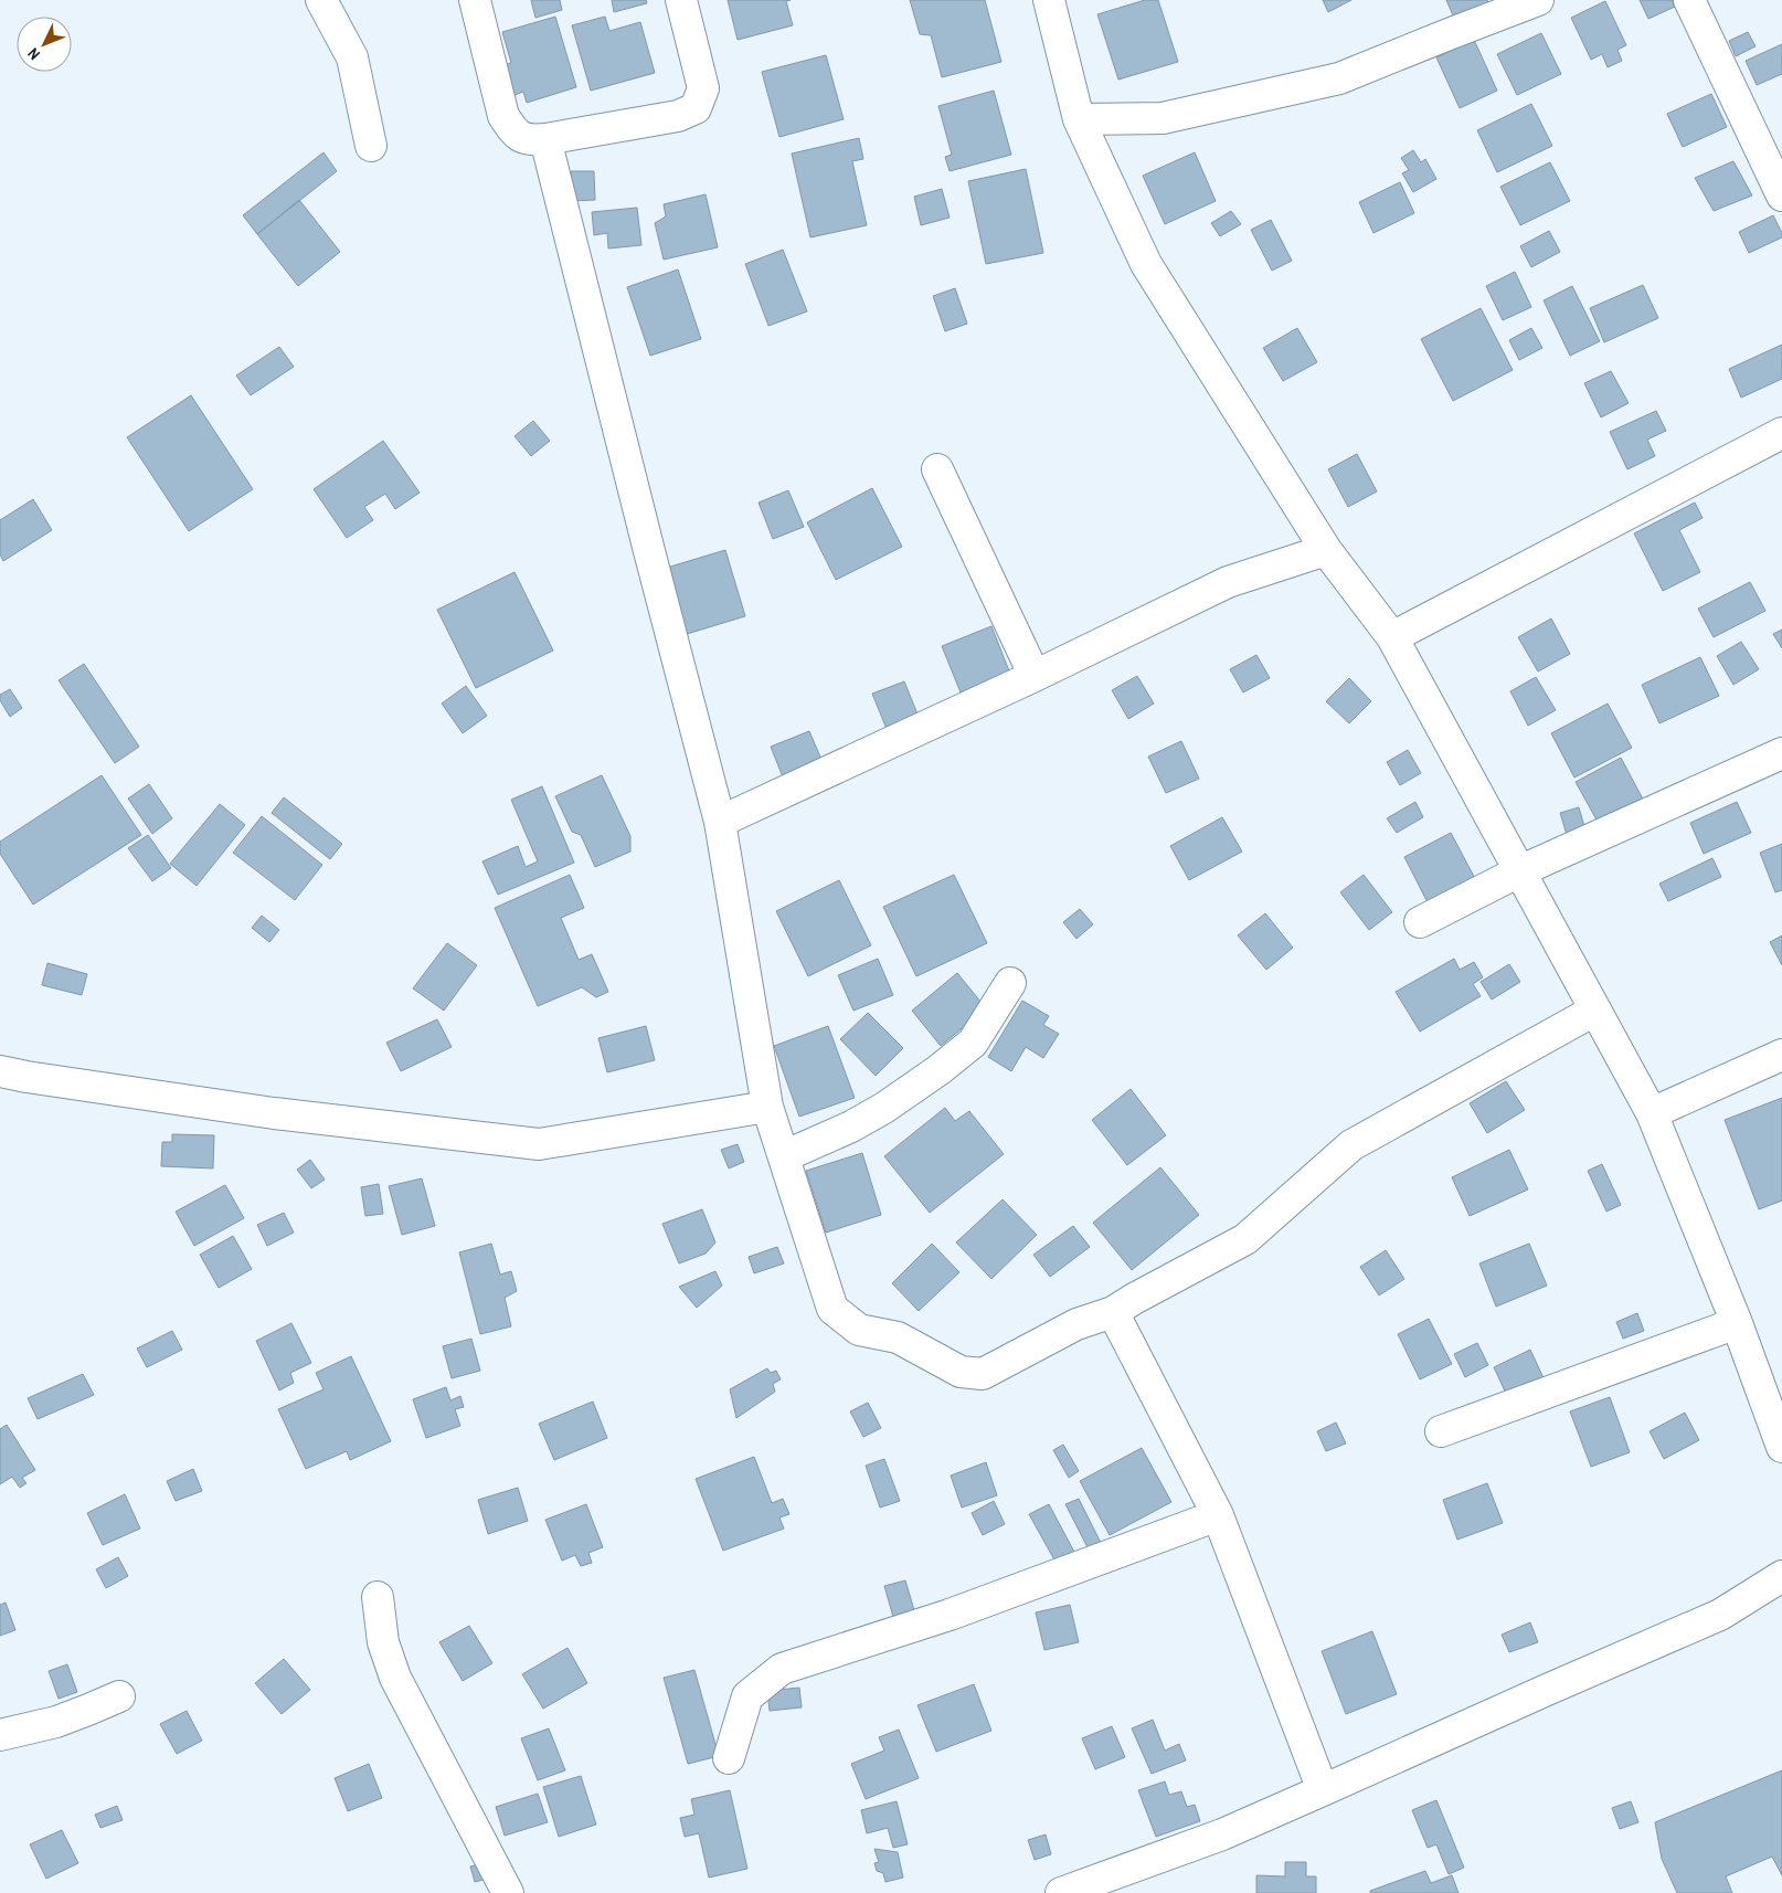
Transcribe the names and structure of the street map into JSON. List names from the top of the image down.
{
  "north": "bottom left"
}
